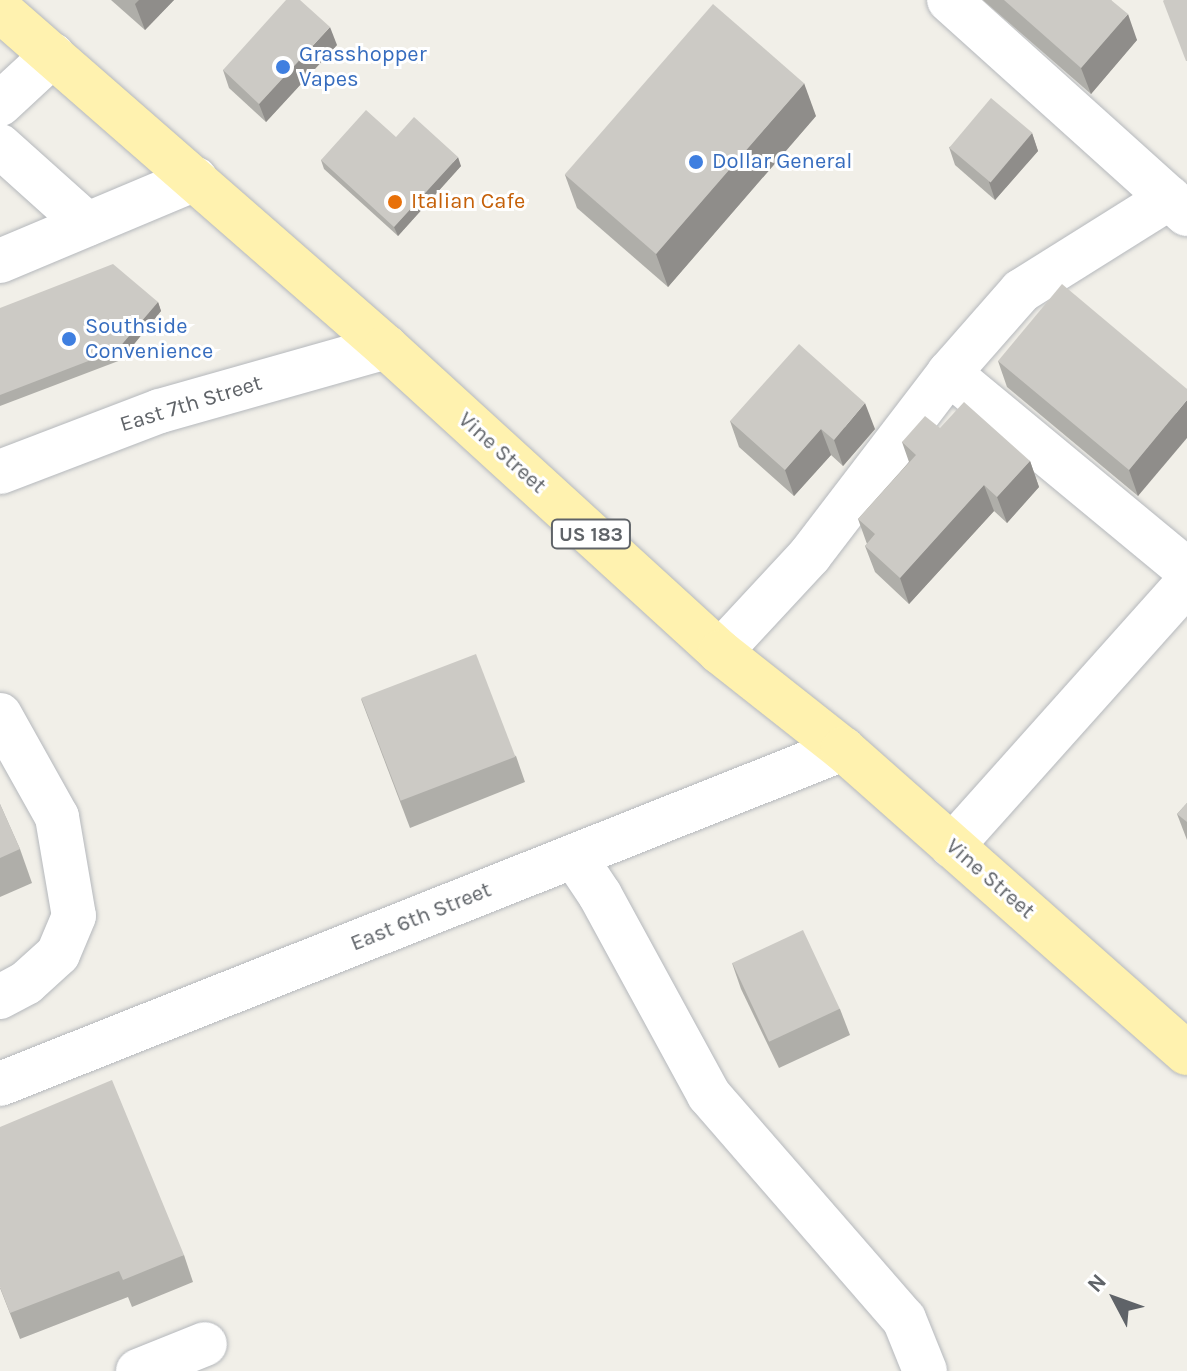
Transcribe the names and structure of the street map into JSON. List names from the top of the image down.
{
  "streets": {
    "main road": ["Vine Street", "US 183"],
    "street": ["East 7th Street", "East 6th Street"]
  },
  "crossings": [
    ["East 7th Street", "Vine Street"],
    ["Vine Street", "East 6th Street"]
  ],
  "places": [
    "Grasshopper Vapes",
    "Dollar General",
    "Italian Cafe",
    "Southside Convenience"
  ],
  "north": "top left"
}
